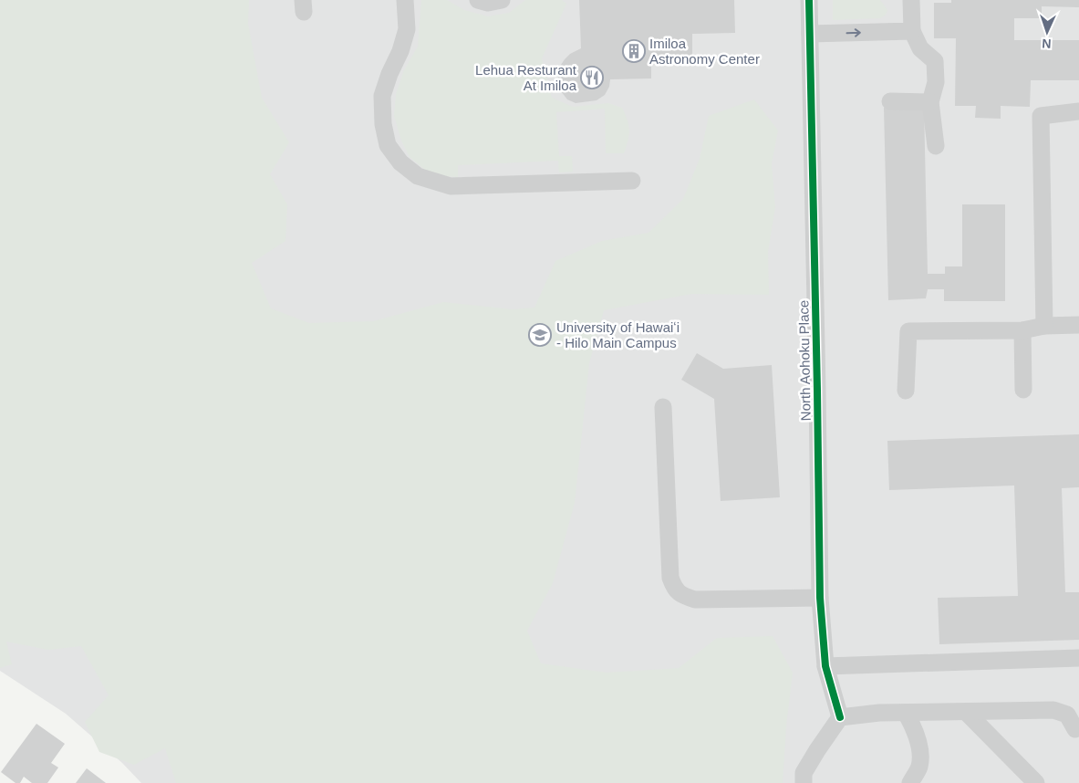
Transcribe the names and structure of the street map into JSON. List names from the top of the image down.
{
  "streets": {
    "street": ["North Aohoku Place"]
  },
  "places": {
    "building": ["Imiloa Astronomy Center"],
    "restaurant": ["Lehua Resturant At Imiloa"],
    "school or university": ["University of Hawaiʻi - Hilo Main Campus"]
  },
  "north": "bottom"
}
